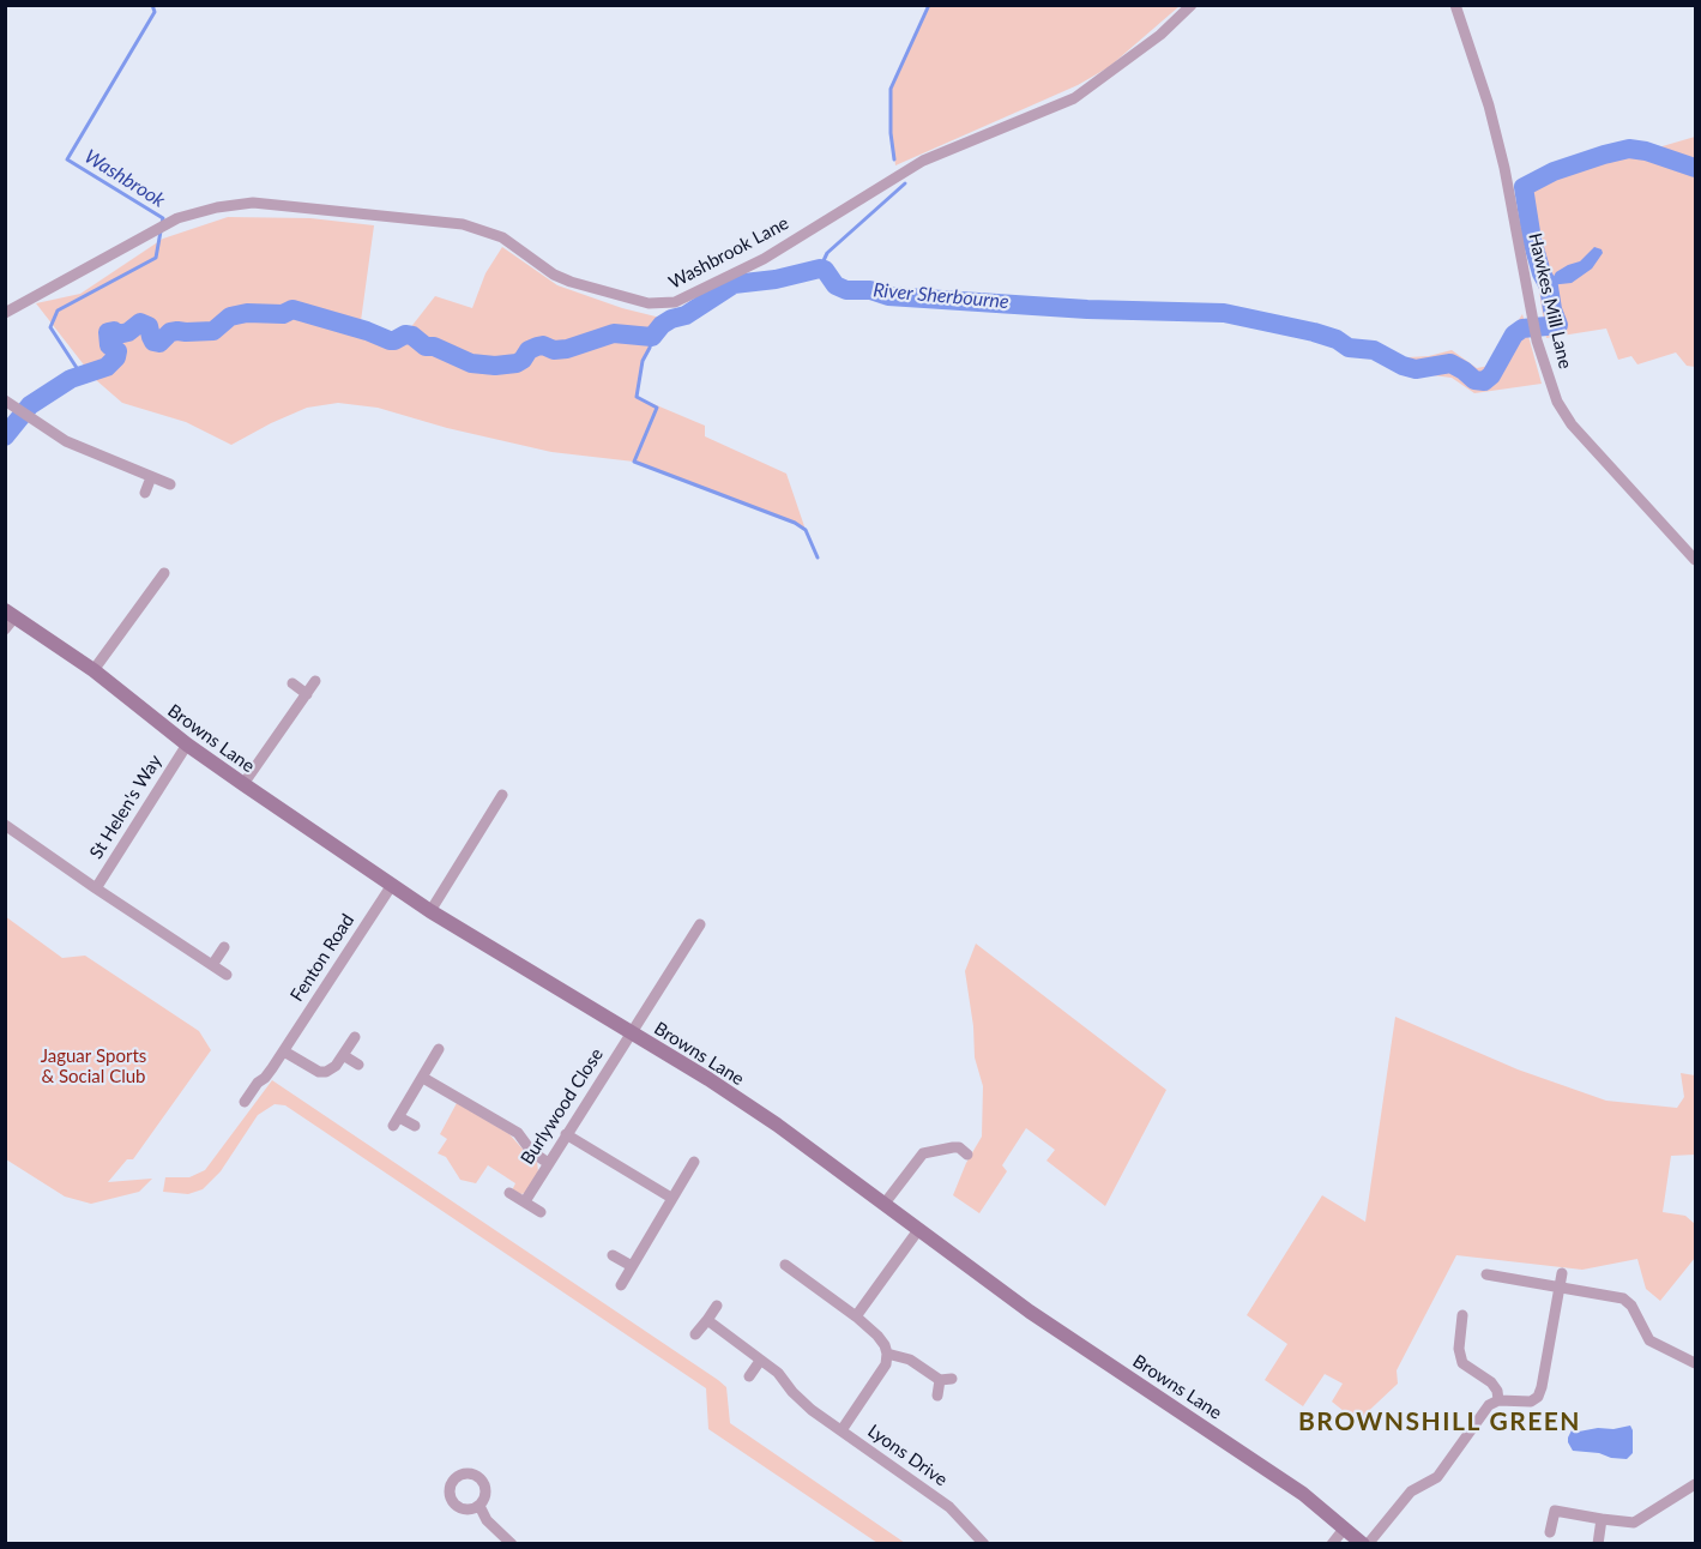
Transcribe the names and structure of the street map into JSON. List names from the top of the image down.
{
  "streets": {
    "street": [
      "Washbrook Lane",
      "Hawkes Mill Lane",
      "Browns Lane",
      "St Helen's Way",
      "Fenton Road",
      "Burlywood Close",
      "Lyons Drive"
    ]
  },
  "crossings": [
    ["Browns Lane", "St Helen's Way"],
    ["Browns Lane", "Fenton Road"],
    ["Browns Lane", "Burlywood Close"]
  ],
  "districts": ["BROWNSHILL GREEN"],
  "water": ["Washbrook", "River Sherbourne"],
  "parks": ["Jaguar Sports & Social Club"]
}
